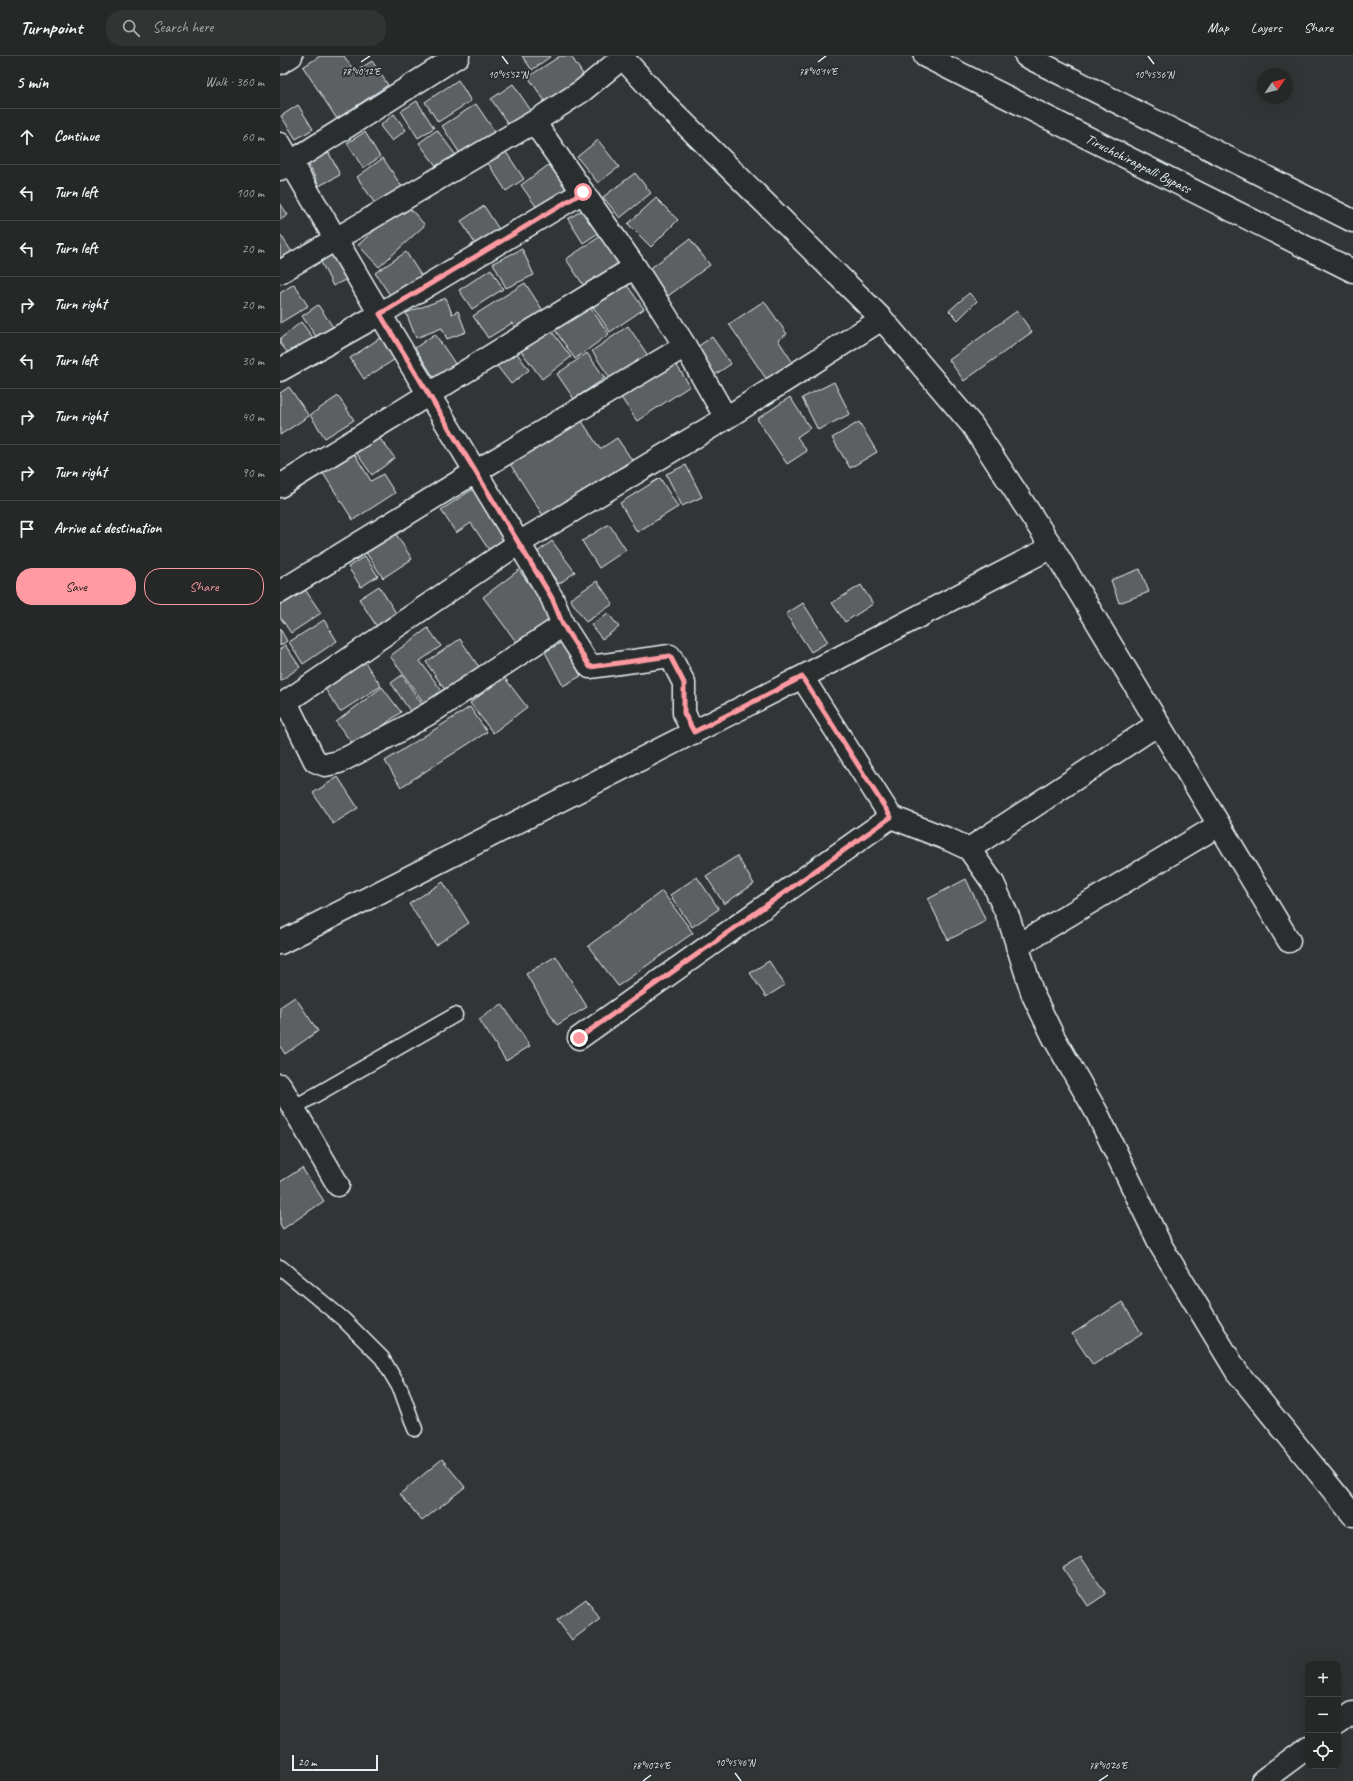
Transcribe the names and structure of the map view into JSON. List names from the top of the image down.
{
  "streets": {
    "main road": ["Tiruchchirappalli Bypass"]
  },
  "scale_bar": "20 m",
  "north": "top right",
  "page": {
    "header": "Turnpoint",
    "search": "Search here",
    "nav": ["Map", "Layers", "Share"],
    "heading": ["5 min", "Walk · 360 m"],
    "list": [
      ["Continue", "60 m"],
      ["Turn left", "100 m"],
      ["Turn left", "20 m"],
      ["Turn right", "20 m"],
      ["Turn left", "30 m"],
      ["Turn right", "40 m"],
      ["Turn right", "90 m"],
      "Arrive at destination"
    ],
    "buttons": ["Save", "Share"],
    "map_buttons": ["+", "−"],
    "scale": "20 m"
  },
  "coordinates": [
    "78°40'12\"E",
    "78°40'14\"E",
    "10°45'52\"N",
    "10°45'56\"N",
    "10°45'46\"N",
    "78°40'24\"E",
    "78°40'26\"E"
  ]
}
